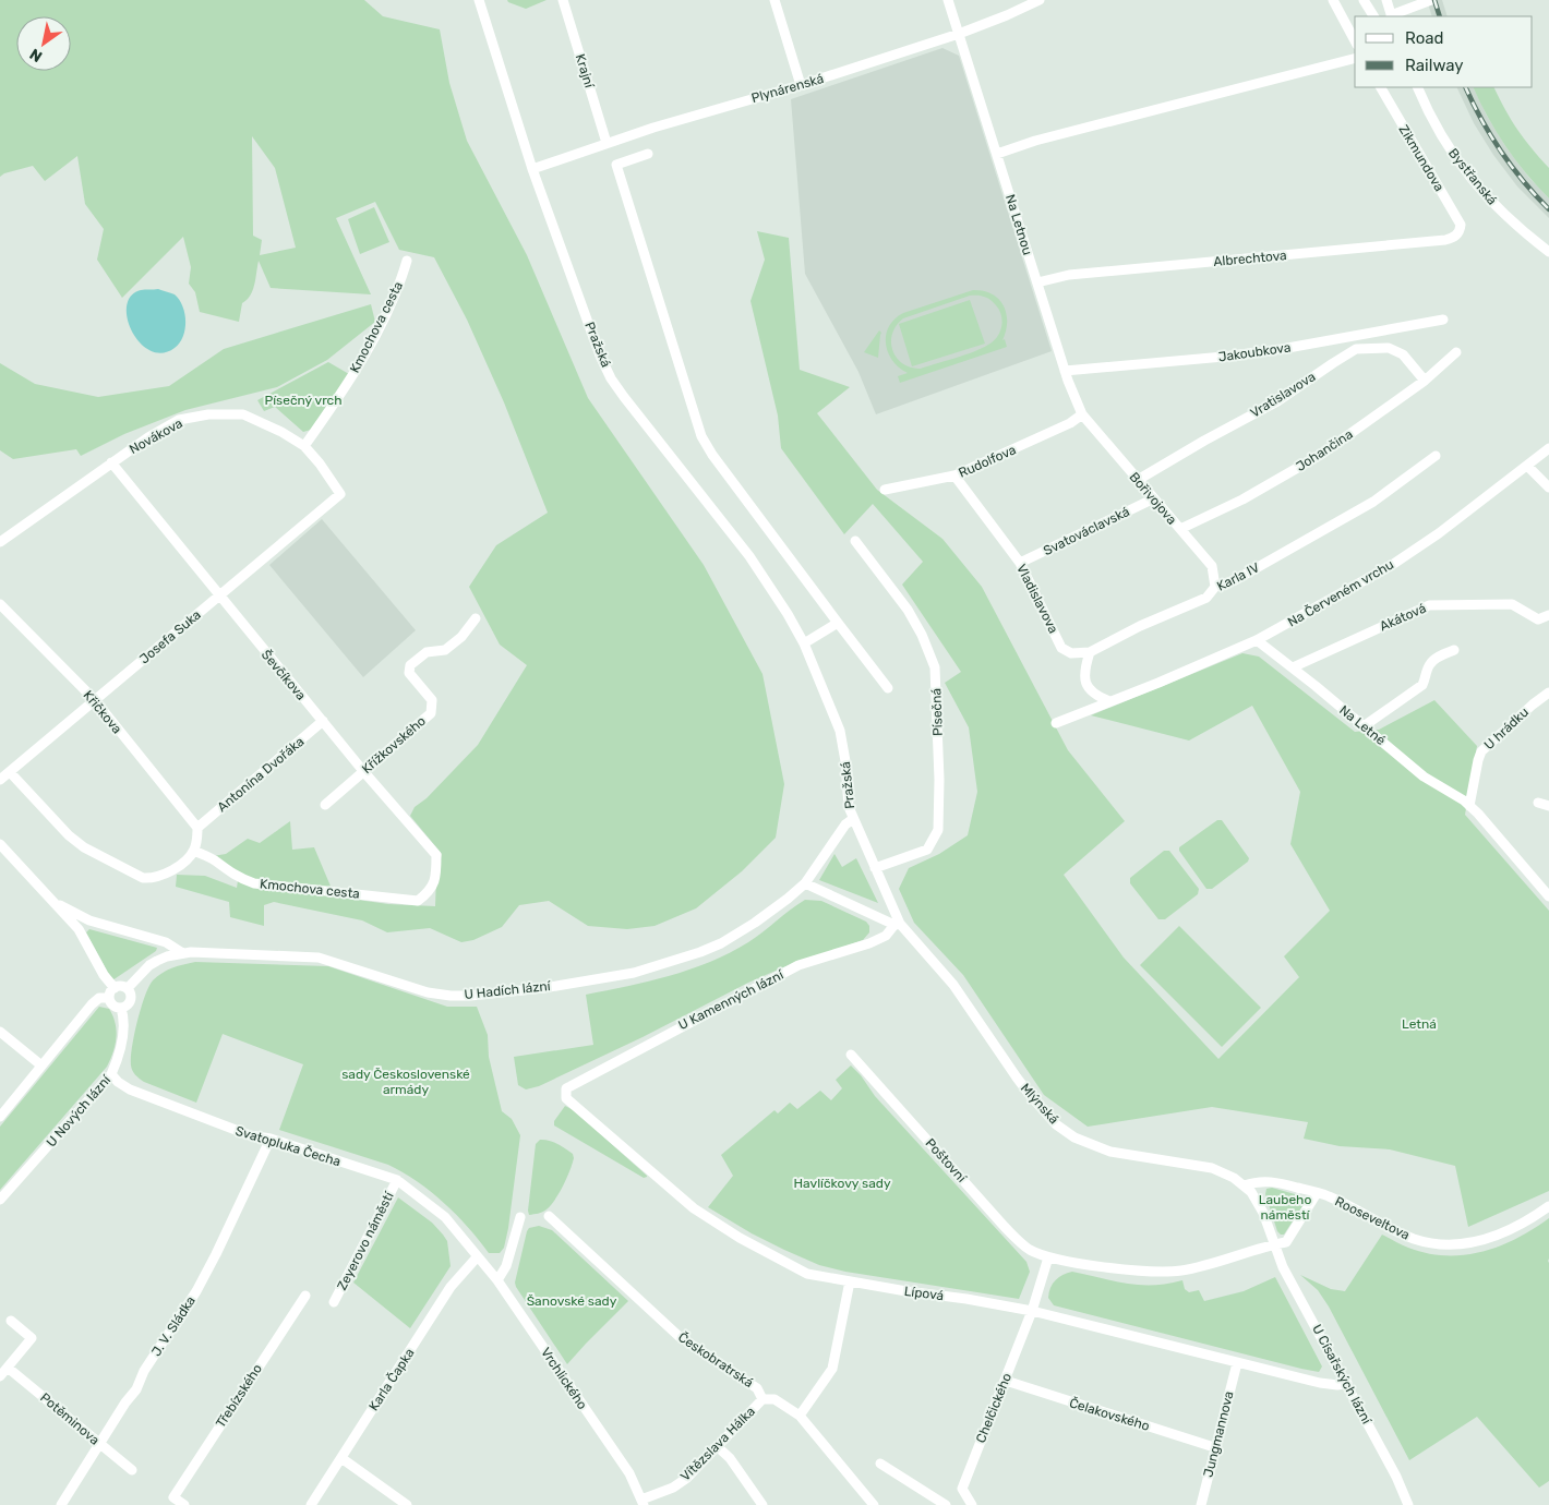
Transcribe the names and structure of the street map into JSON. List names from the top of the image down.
{
  "streets": {
    "street": [
      "Krajní",
      "Plynárenská",
      "Zikmundova",
      "Bystřanská",
      "Na Letnou",
      "Albrechtova",
      "Kmochova cesta",
      "Pražská",
      "Jakoubkova",
      "Vratislavova",
      "Novákova",
      "Johančina",
      "Rudolfova",
      "Bořivojova",
      "Svatováclavská",
      "Karla IV",
      "Na Červeném vrchu",
      "Vladislavova",
      "Akátová",
      "Josefa Suka",
      "Ševčíkova",
      "Křičkova",
      "Písečná",
      "Na Letné",
      "U hrádku",
      "Křížkovského",
      "Antonína Dvořáka",
      "U Hadích lázní",
      "U Kamenných lázní",
      "Mlýnská",
      "U Nových lázní",
      "Svatopluka Čecha",
      "Poštovní",
      "Rooseveltova",
      "Zeyerovo náměstí",
      "Lípová",
      "J. V. Sládka",
      "Českobratrská",
      "U Císařských lázní",
      "Vrchlického",
      "Karla Čapka",
      "Třebízského",
      "Chelčického",
      "Čelakovského",
      "Potěminova",
      "Jungmannova",
      "Vítězslava Hálka"
    ]
  },
  "crossings": [
    ["Krajní", "Plynárenská"],
    ["Plynárenská", "Na Letnou"],
    ["Plynárenská", "Pražská"],
    ["Zikmundova", "Albrechtova"],
    ["Na Letnou", "Albrechtova"],
    ["Na Letnou", "Jakoubkova"],
    ["Na Letnou", "Rudolfova"],
    ["Na Letnou", "Bořivojova"],
    ["Kmochova cesta", "Novákova"],
    ["Kmochova cesta", "Ševčíkova"],
    ["Pražská", "Písečná"],
    ["Pražská", "U Hadích lázní"],
    ["Pražská", "U Kamenných lázní"],
    ["Pražská", "Mlýnská"],
    ["Vratislavova", "Johančina"],
    ["Vratislavova", "Bořivojova"],
    ["Novákova", "Josefa Suka"],
    ["Novákova", "Ševčíkova"],
    ["Johančina", "Bořivojova"],
    ["Rudolfova", "Bořivojova"],
    ["Rudolfova", "Vladislavova"],
    ["Bořivojova", "Svatováclavská"],
    ["Bořivojova", "Karla IV"],
    ["Svatováclavská", "Vladislavova"],
    ["Karla IV", "Vladislavova"],
    ["Na Červeném vrchu", "Na Letné"],
    ["Akátová", "Na Letné"],
    ["Josefa Suka", "Ševčíkova"],
    ["Josefa Suka", "Křičkova"],
    ["Ševčíkova", "Křížkovského"],
    ["Ševčíkova", "Antonína Dvořáka"],
    ["Křičkova", "Antonína Dvořáka"],
    ["Na Letné", "U hrádku"],
    ["U Hadích lázní", "U Nových lázní"],
    ["U Kamenných lázní", "Mlýnská"],
    ["U Kamenných lázní", "Lípová"],
    ["U Nových lázní", "Svatopluka Čecha"],
    ["Svatopluka Čecha", "Zeyerovo náměstí"],
    ["Svatopluka Čecha", "J. V. Sládka"],
    ["Svatopluka Čecha", "Vrchlického"],
    ["Svatopluka Čecha", "Karla Čapka"],
    ["Poštovní", "U Císařských lázní"],
    ["Lípová", "U Císařských lázní"],
    ["Lípová", "Chelčického"],
    ["Lípová", "Jungmannova"],
    ["J. V. Sládka", "Potěminova"],
    ["Českobratrská", "Vítězslava Hálka"],
    ["Vrchlického", "Karla Čapka"],
    ["Vrchlického", "Vítězslava Hálka"],
    ["Chelčického", "Čelakovského"],
    ["Čelakovského", "Jungmannova"]
  ],
  "parks": [
    "Písečný vrch",
    "Letná",
    "sady Československé armády",
    "Havlíčkovy sady",
    "Laubeho náměstí",
    "Šanovské sady"
  ],
  "legend": ["Road", "Railway"],
  "north": "bottom left"
}
